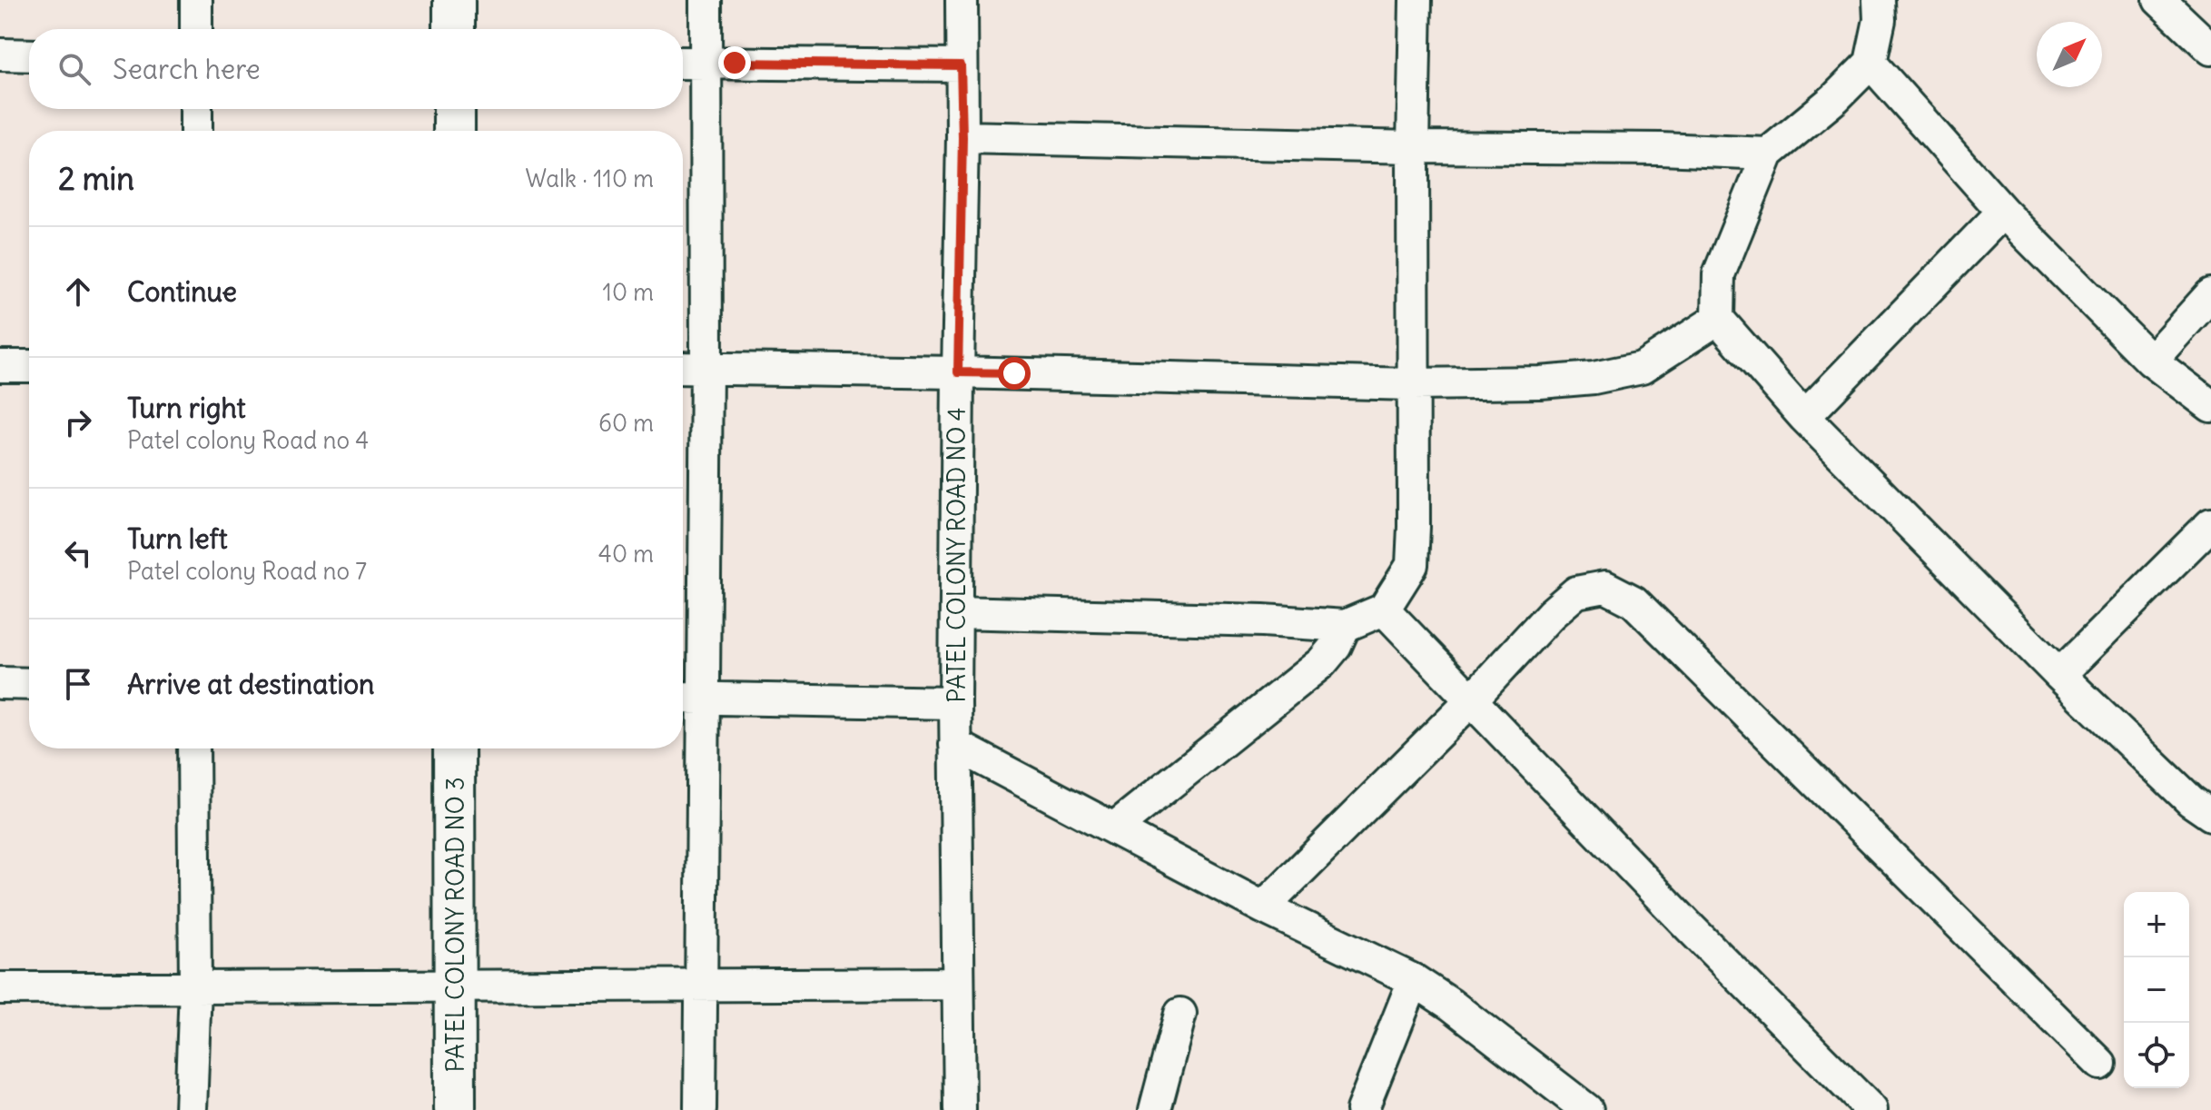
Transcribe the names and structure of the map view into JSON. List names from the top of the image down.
{
  "streets": {
    "street": ["PATEL COLONY ROAD NO 4", "PATEL COLONY ROAD NO 3"]
  },
  "north": "top right",
  "page": {
    "search": "Search here",
    "heading": ["2 min", "Walk · 110 m"],
    "list": [
      ["Continue", "10 m"],
      ["Turn right", "Patel colony Road no 4", "60 m"],
      ["Turn left", "Patel colony Road no 7", "40 m"],
      "Arrive at destination"
    ],
    "map_buttons": ["+", "−"]
  }
}
